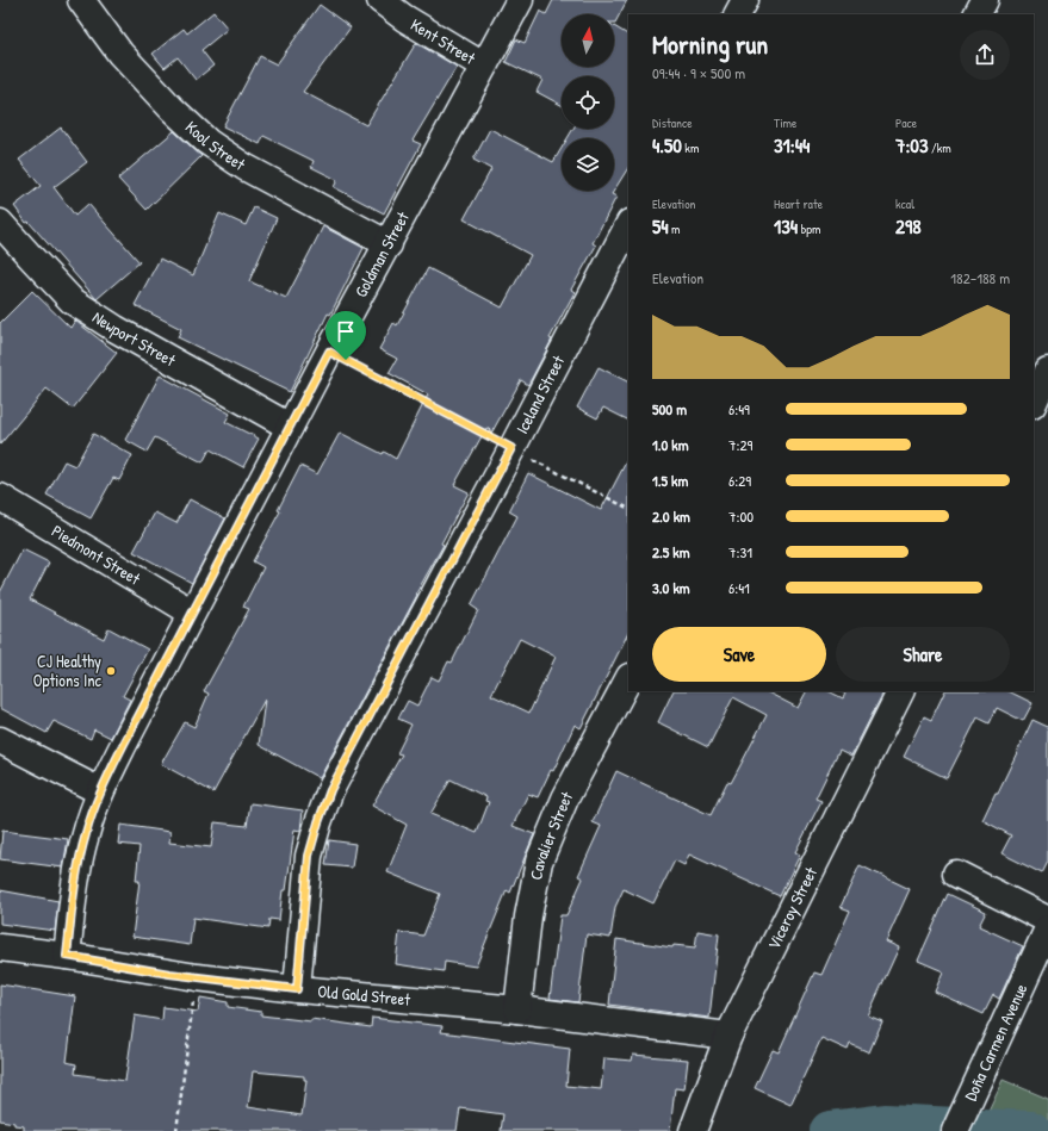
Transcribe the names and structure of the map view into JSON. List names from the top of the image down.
{
  "streets": {
    "street": [
      "Kent Street",
      "Kool Street",
      "Goldman Street",
      "Newport Street",
      "Iceland Street",
      "Piedmont Street",
      "Cavalier Street",
      "Viceroy Street",
      "Old Gold Street",
      "Doña Carmen Avenue"
    ]
  },
  "crossings": [
    ["Kent Street", "Goldman Street"],
    ["Kool Street", "Goldman Street"],
    ["Goldman Street", "Newport Street"],
    ["Goldman Street", "Piedmont Street"],
    ["Goldman Street", "Old Gold Street"],
    ["Iceland Street", "Old Gold Street"],
    ["Cavalier Street", "Old Gold Street"],
    ["Viceroy Street", "Old Gold Street"]
  ],
  "places": ["CJ Healthy Options Inc"],
  "north": "top",
  "page": {
    "heading": ["Morning run", "09:44 · 9 × 500 m"],
    "stats": [
      ["Distance", "4.50 km"],
      ["Time", "31:44"],
      ["Pace", "7:03 /km"],
      ["Elevation", "54 m"],
      ["Heart rate", "134 bpm"],
      ["kcal", "298"]
    ],
    "chart": ["Elevation", "182–188 m"],
    "list": [
      {
        "name": "500 m",
        "note": "6:49"
      },
      {
        "name": "1.0 km",
        "note": "7:29"
      },
      {
        "name": "1.5 km",
        "note": "6:29"
      },
      {
        "name": "2.0 km",
        "note": "7:00"
      },
      {
        "name": "2.5 km",
        "note": "7:31"
      },
      {
        "name": "3.0 km",
        "note": "6:41"
      }
    ],
    "buttons": ["Save", "Share"]
  }
}
